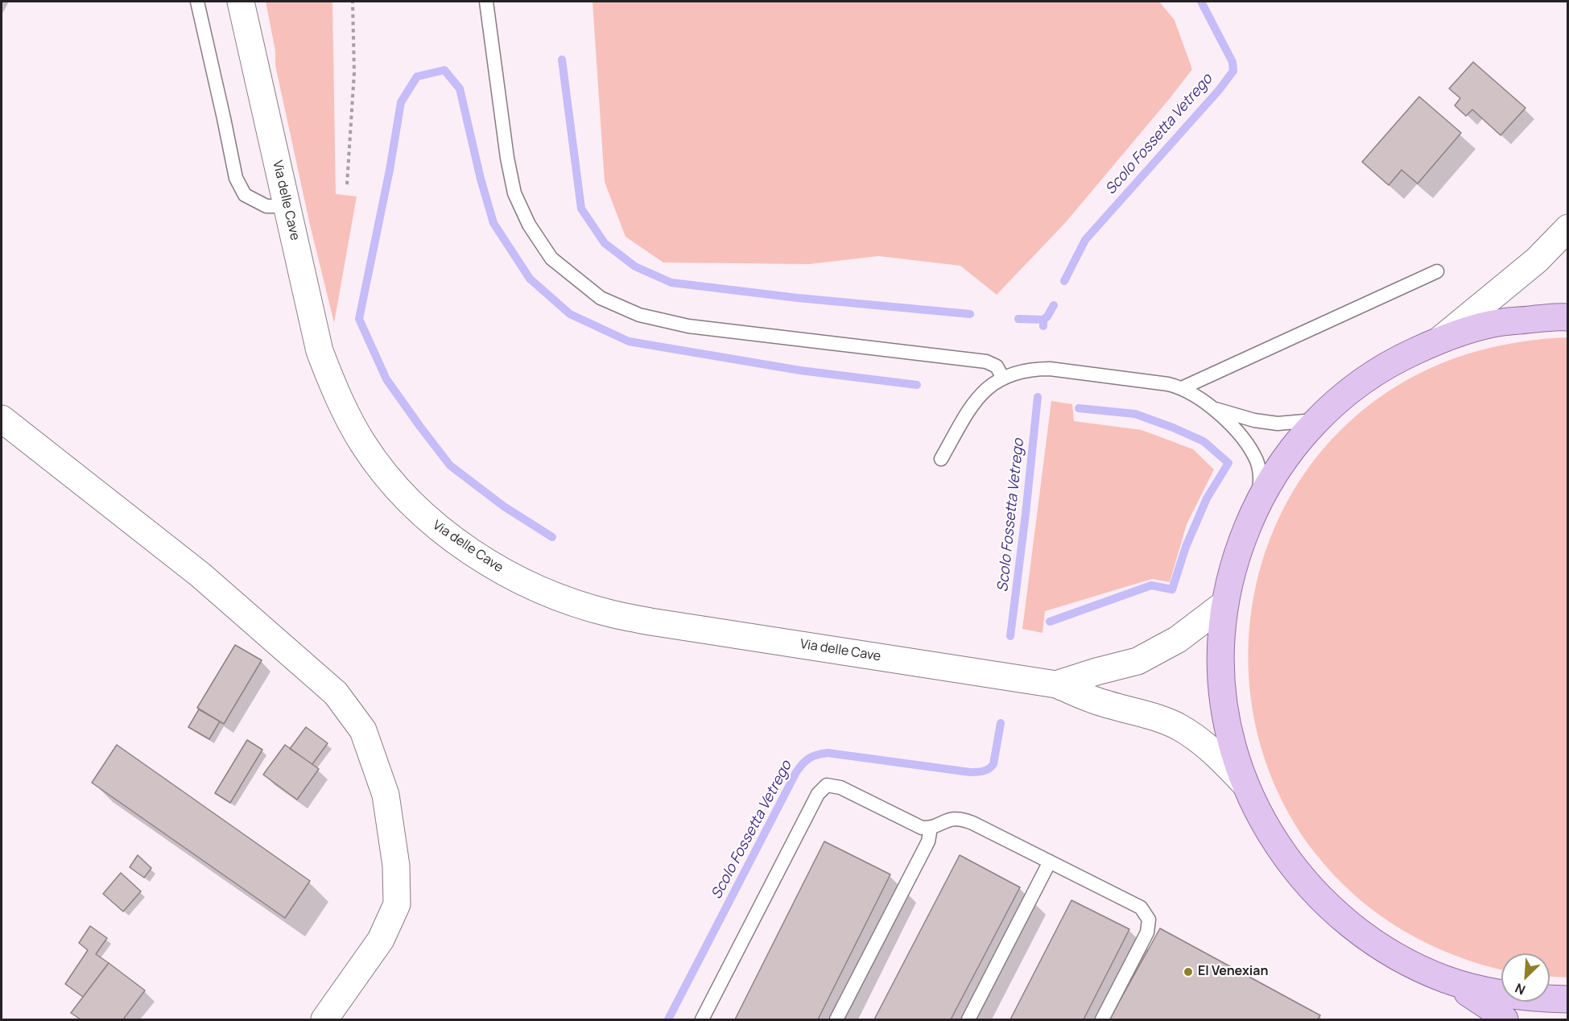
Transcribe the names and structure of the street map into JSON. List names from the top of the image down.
{
  "streets": {
    "main road": ["Via delle Cave"]
  },
  "water": ["Scolo Fossetta Vetrego"],
  "places": ["El Venexian"],
  "north": "bottom left"
}
